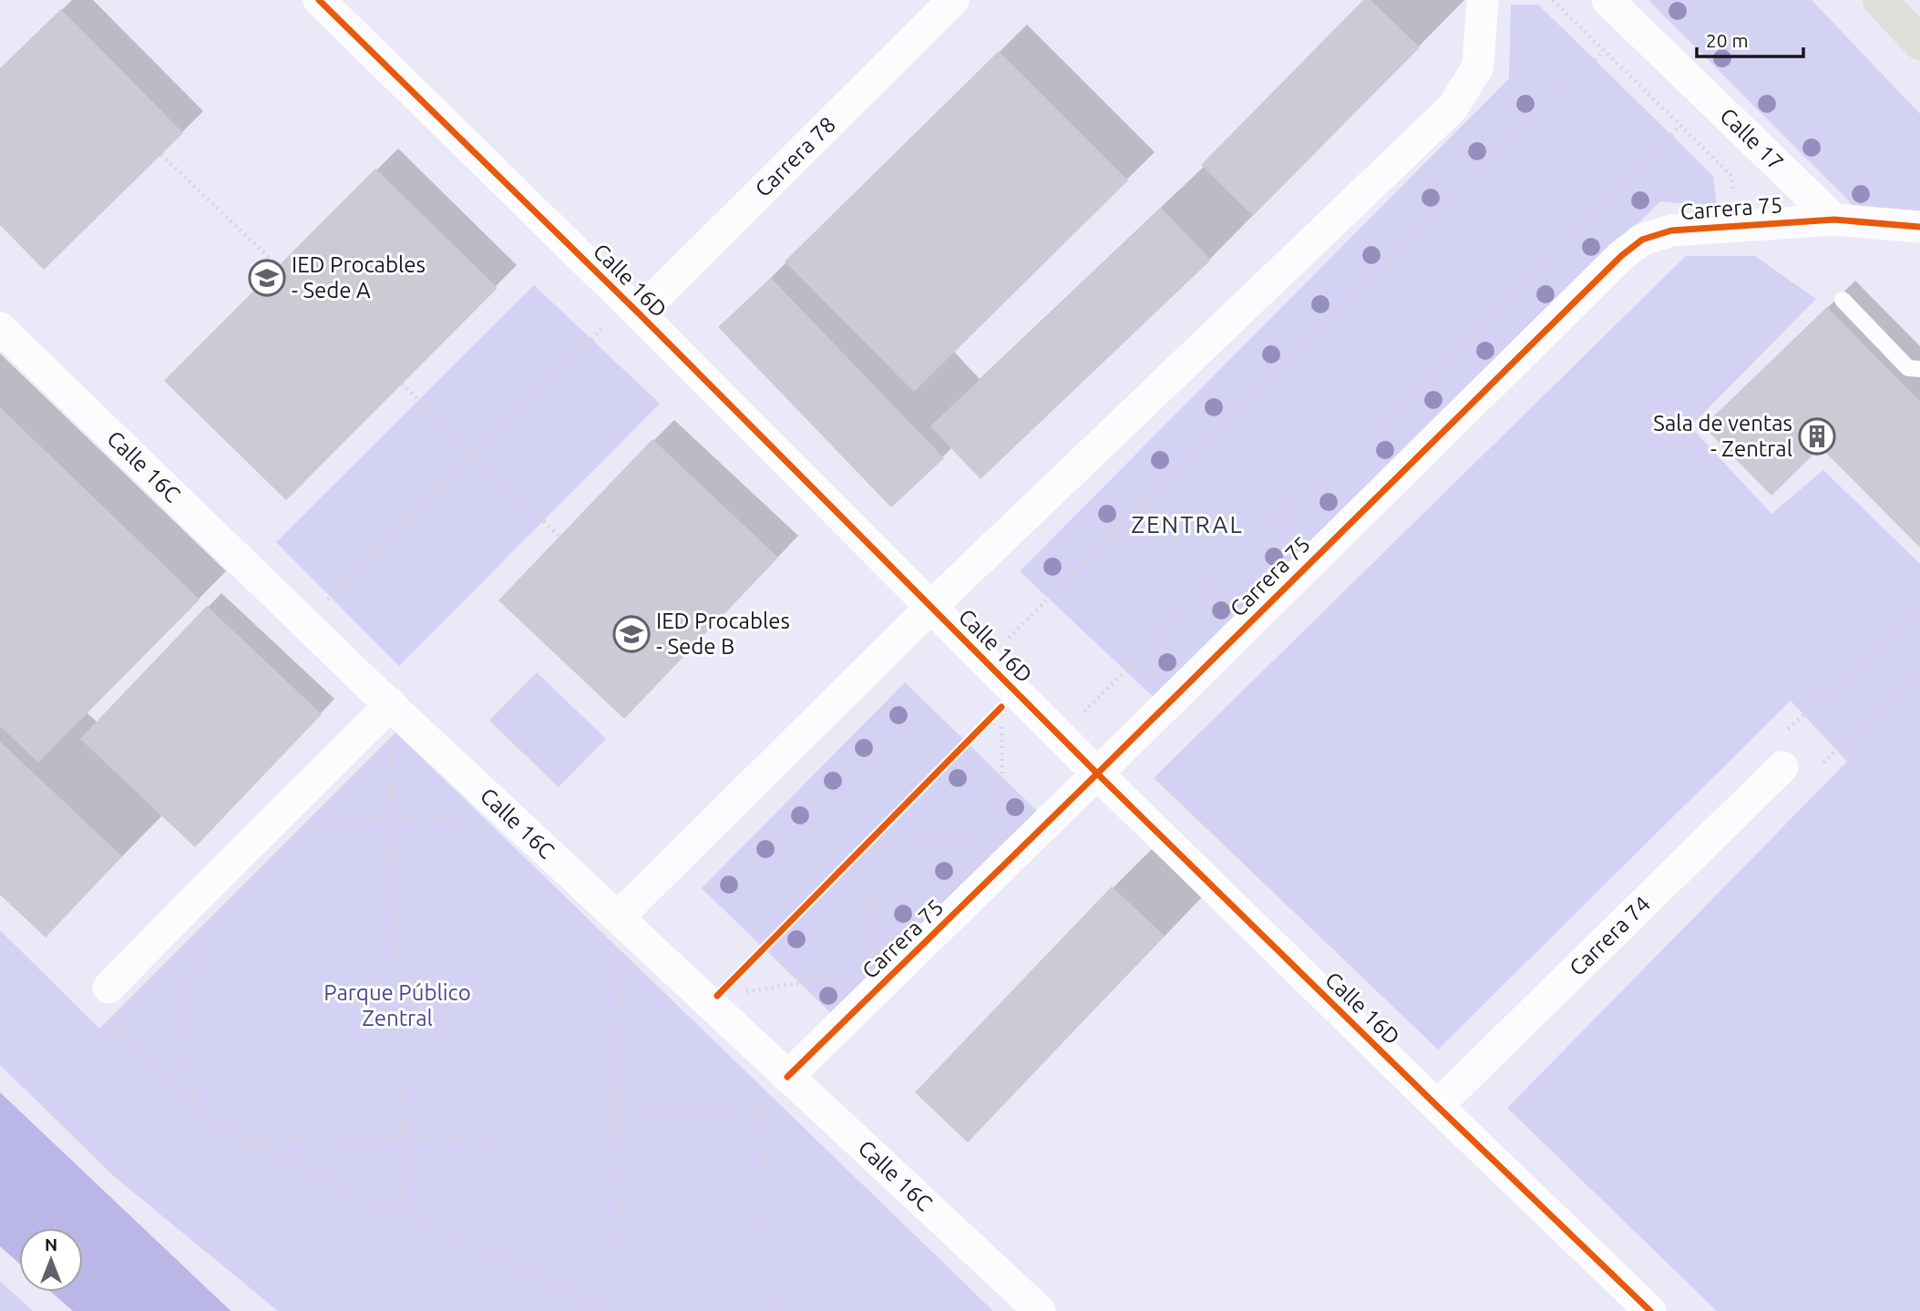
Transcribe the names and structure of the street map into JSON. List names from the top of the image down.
{
  "streets": {
    "street": [
      "Calle 17",
      "Carrera 78",
      "Carrera 75",
      "Calle 16D",
      "Calle 16C",
      "Carrera 74"
    ]
  },
  "crossings": [
    ["Calle 17", "Carrera 75"],
    ["Carrera 78", "Calle 16D"],
    ["Carrera 75", "Calle 16D"],
    ["Carrera 75", "Calle 16C"],
    ["Calle 16D", "Carrera 74"]
  ],
  "districts": ["ZENTRAL"],
  "parks": ["Parque Público Zentral"],
  "places": {
    "school or university": ["IED Procables - Sede A", "IED Procables - Sede B"],
    "building": ["Sala de ventas - Zentral"]
  },
  "scale_bar": "20 m",
  "north": "top"
}
